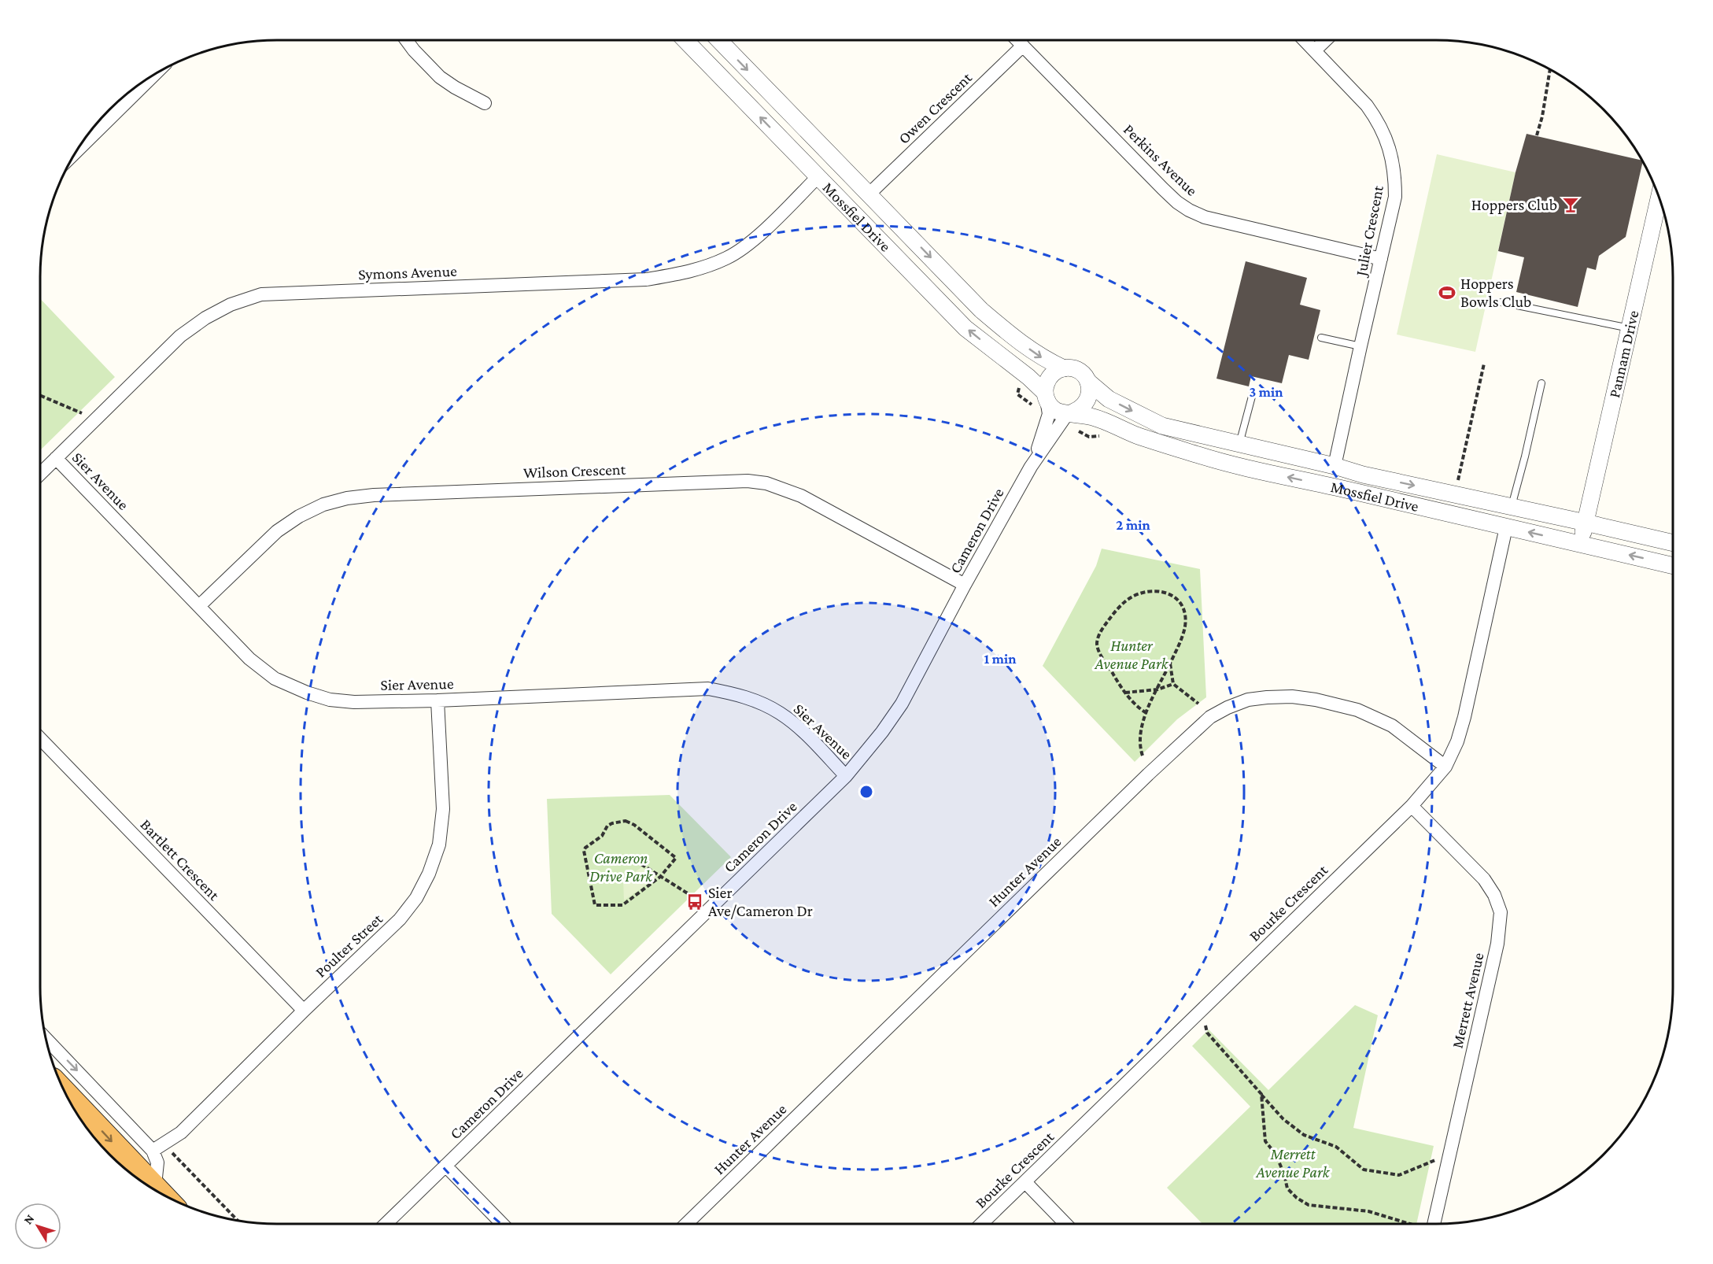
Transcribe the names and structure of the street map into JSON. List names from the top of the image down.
{
  "streets": {
    "street": [
      "Owen Crescent",
      "Perkins Avenue",
      "Mossfiel Drive",
      "Julier Crescent",
      "Symons Avenue",
      "Pannam Drive",
      "Wilson Crescent",
      "Sier Avenue",
      "Cameron Drive",
      "Bartlett Crescent",
      "Hunter Avenue",
      "Bourke Crescent",
      "Poulter Street",
      "Merrett Avenue"
    ]
  },
  "crossings": [
    ["Owen Crescent", "Perkins Avenue"],
    ["Owen Crescent", "Mossfiel Drive"],
    ["Perkins Avenue", "Julier Crescent"],
    ["Mossfiel Drive", "Julier Crescent"],
    ["Mossfiel Drive", "Symons Avenue"],
    ["Mossfiel Drive", "Pannam Drive"],
    ["Mossfiel Drive", "Cameron Drive"],
    ["Mossfiel Drive", "Bourke Crescent"],
    ["Symons Avenue", "Sier Avenue"],
    ["Wilson Crescent", "Sier Avenue"],
    ["Wilson Crescent", "Cameron Drive"],
    ["Sier Avenue", "Cameron Drive"],
    ["Sier Avenue", "Poulter Street"],
    ["Bartlett Crescent", "Poulter Street"],
    ["Hunter Avenue", "Bourke Crescent"],
    ["Bourke Crescent", "Merrett Avenue"]
  ],
  "parks": ["Hunter Avenue Park", "Cameron Drive Park", "Merrett Avenue Park"],
  "places": {
    "bar": ["Hoppers Club"],
    "sports": ["Hoppers Bowls Club"],
    "bus stop": ["Sier Ave/Cameron Dr"]
  },
  "north": "top left",
  "rings": ["3 min", "2 min", "1 min"]
}
